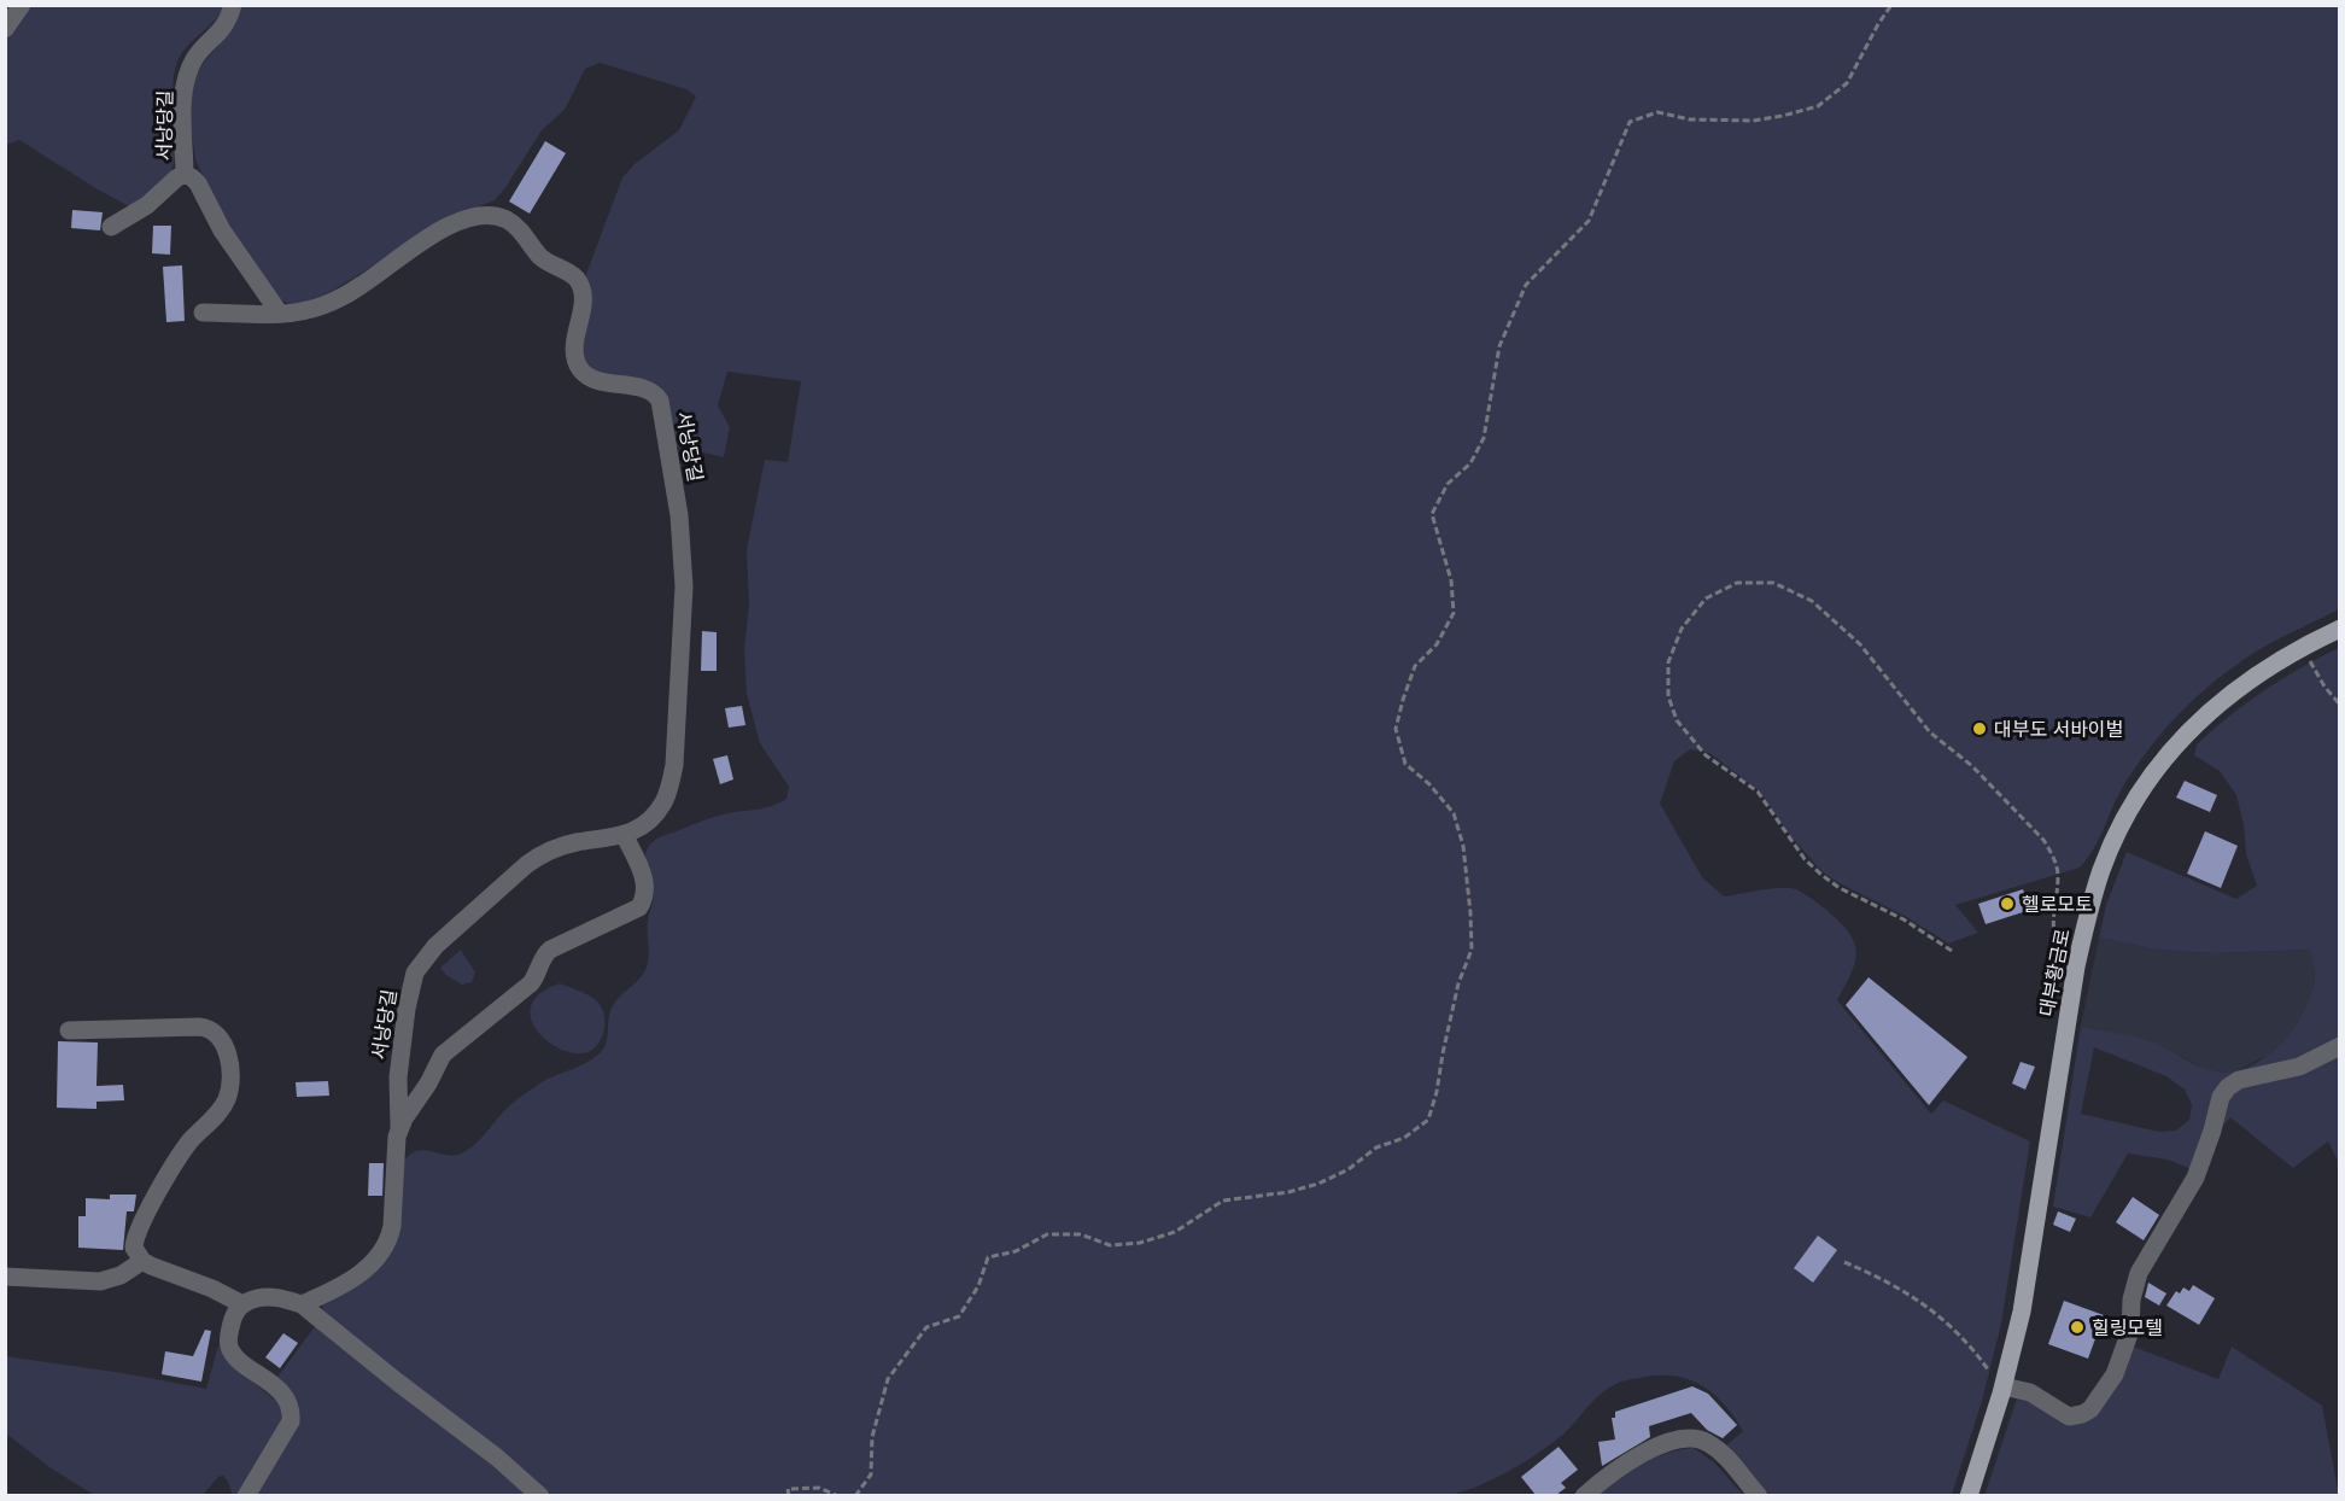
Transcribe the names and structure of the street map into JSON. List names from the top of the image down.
{
  "streets": {
    "main road": ["대부황금로"],
    "lane": ["서낭당길"]
  },
  "places": ["대부도 서바이벌", "헬로모토", "힐링모텔"]
}
